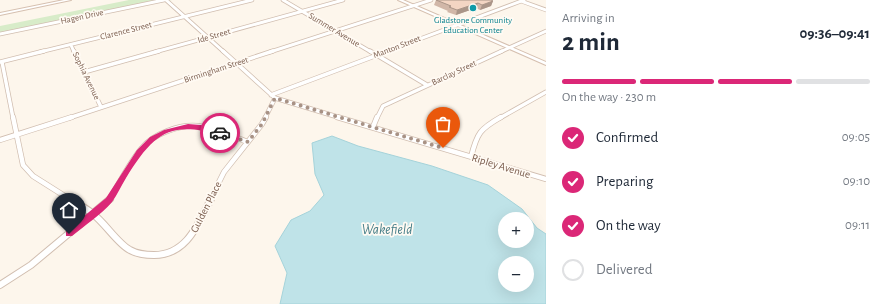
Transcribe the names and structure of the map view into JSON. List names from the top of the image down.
{
  "streets": {
    "street": [
      "Hagen Drive",
      "Summer Avenue",
      "Clarence Street",
      "Ide Street",
      "Manton Street",
      "Birmingham Street",
      "Barclay Street",
      "Sophia Avenue",
      "Ripley Avenue",
      "Gulden Place"
    ]
  },
  "crossings": [
    ["Hagen Drive", "Ripley Avenue"],
    ["Summer Avenue", "Ide Street"],
    ["Summer Avenue", "Manton Street"],
    ["Summer Avenue", "Birmingham Street"],
    ["Summer Avenue", "Barclay Street"],
    ["Clarence Street", "Sophia Avenue"],
    ["Clarence Street", "Ripley Avenue"],
    ["Clarence Street", "Gulden Place"],
    ["Ide Street", "Sophia Avenue"],
    ["Ide Street", "Ripley Avenue"],
    ["Manton Street", "Ripley Avenue"],
    ["Manton Street", "Gulden Place"],
    ["Birmingham Street", "Sophia Avenue"],
    ["Birmingham Street", "Ripley Avenue"],
    ["Birmingham Street", "Gulden Place"],
    ["Barclay Street", "Ripley Avenue"],
    ["Ripley Avenue", "Gulden Place"]
  ],
  "water": ["Wakefield"],
  "places": ["Gladstone Community Education Center"],
  "page": {
    "heading": ["2 min", "Arriving in", "09:36–09:41"],
    "bar": "On the way · 230 m",
    "list": [
      ["Confirmed", "09:05"],
      ["Preparing", "09:10"],
      ["On the way", "09:11"],
      "Delivered"
    ],
    "map_buttons": ["+", "−"]
  }
}
